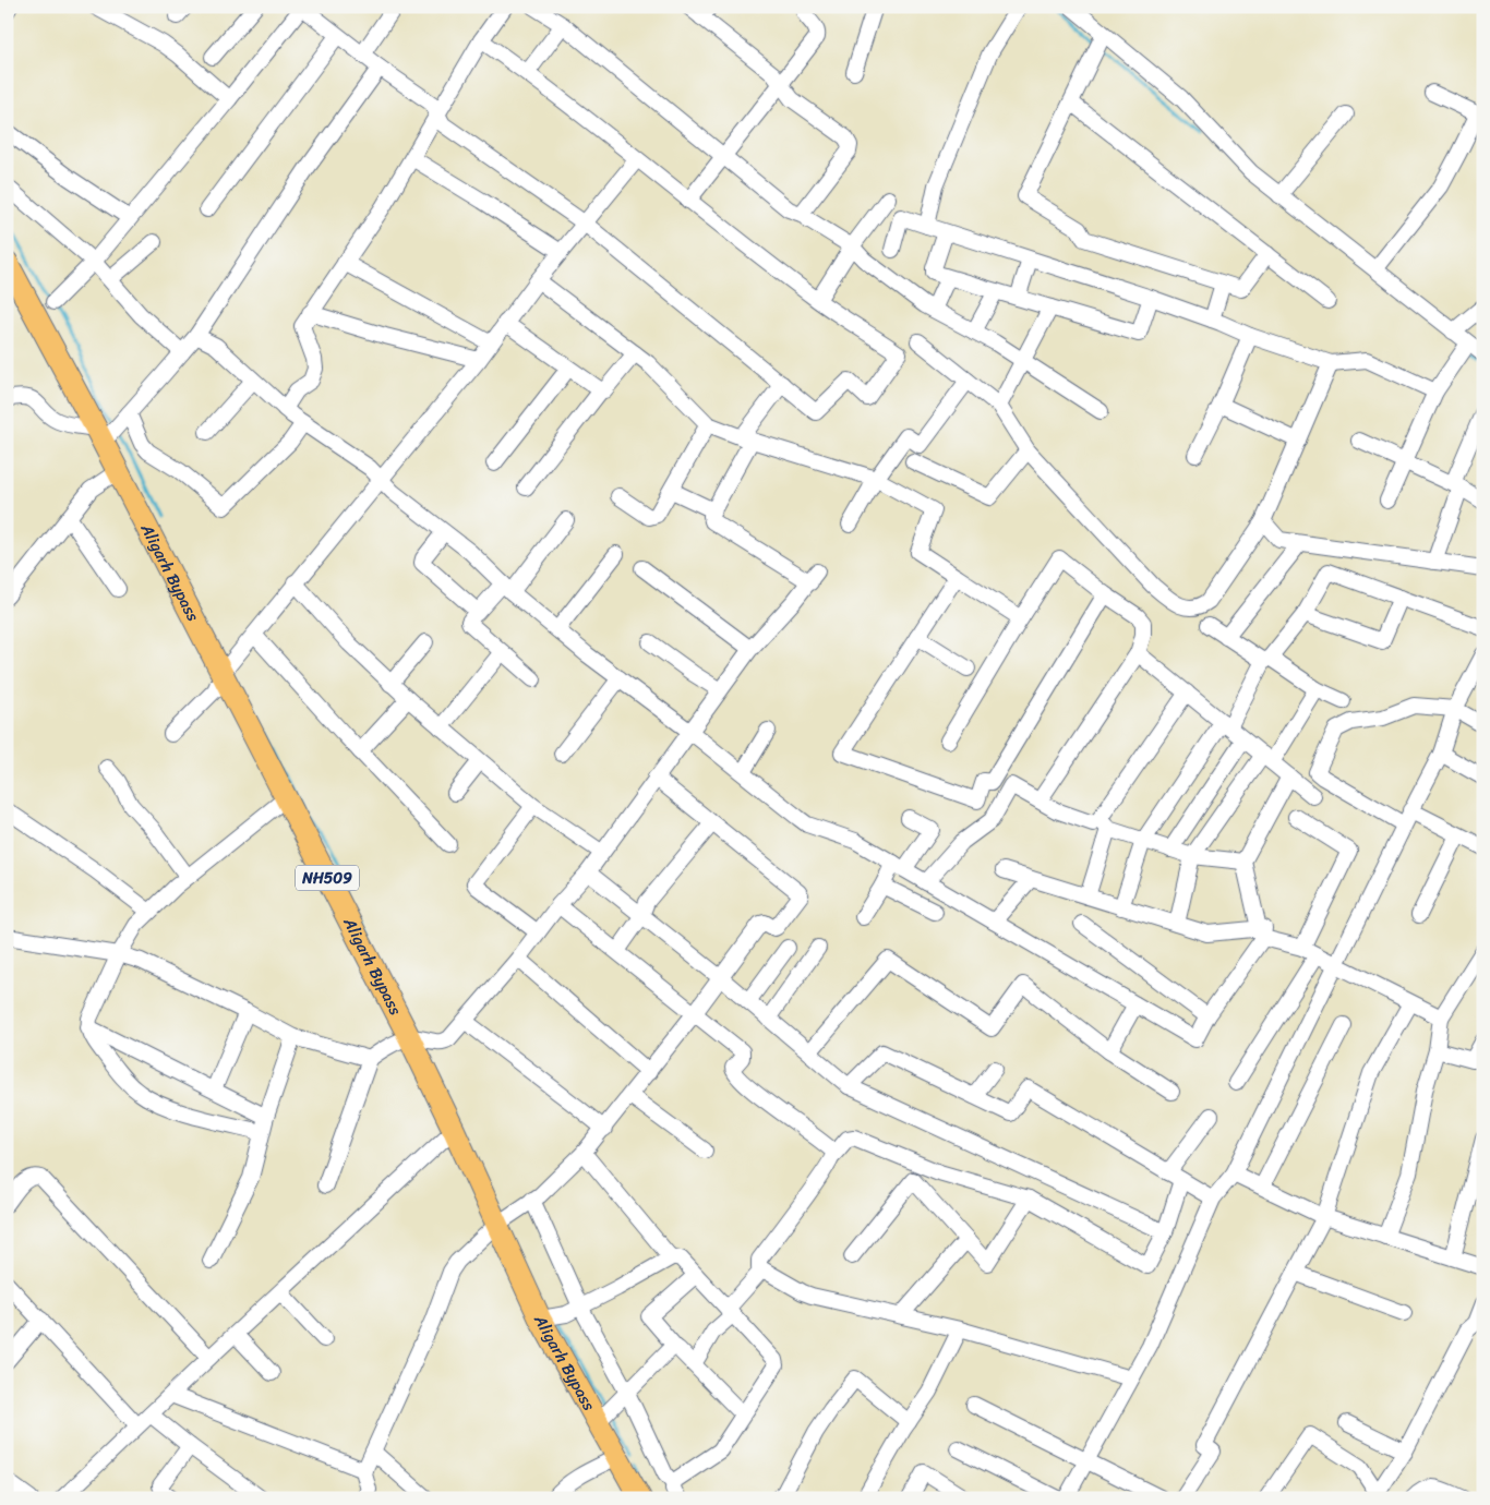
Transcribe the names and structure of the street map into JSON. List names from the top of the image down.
{
  "streets": {
    "highway": ["Aligarh Bypass", "NH509"]
  }
}
